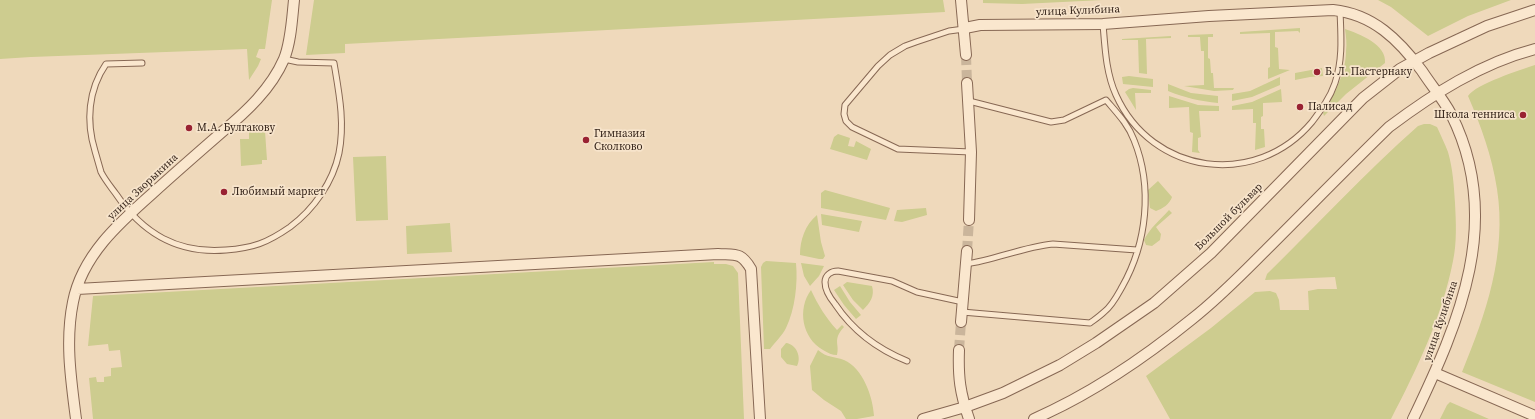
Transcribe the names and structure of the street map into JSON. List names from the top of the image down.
{
  "streets": {
    "street": ["улица Кулибина", "улица Зворыкина", "Большой бульвар"]
  },
  "crossings": [
    ["улица Кулибина", "Большой бульвар"]
  ],
  "places": [
    "Б. Л. Пастернаку",
    "Палисад",
    "Школа тенниса",
    "М.А. Булгакову",
    "Гимназия Сколково",
    "Любимый маркет"
  ]
}
